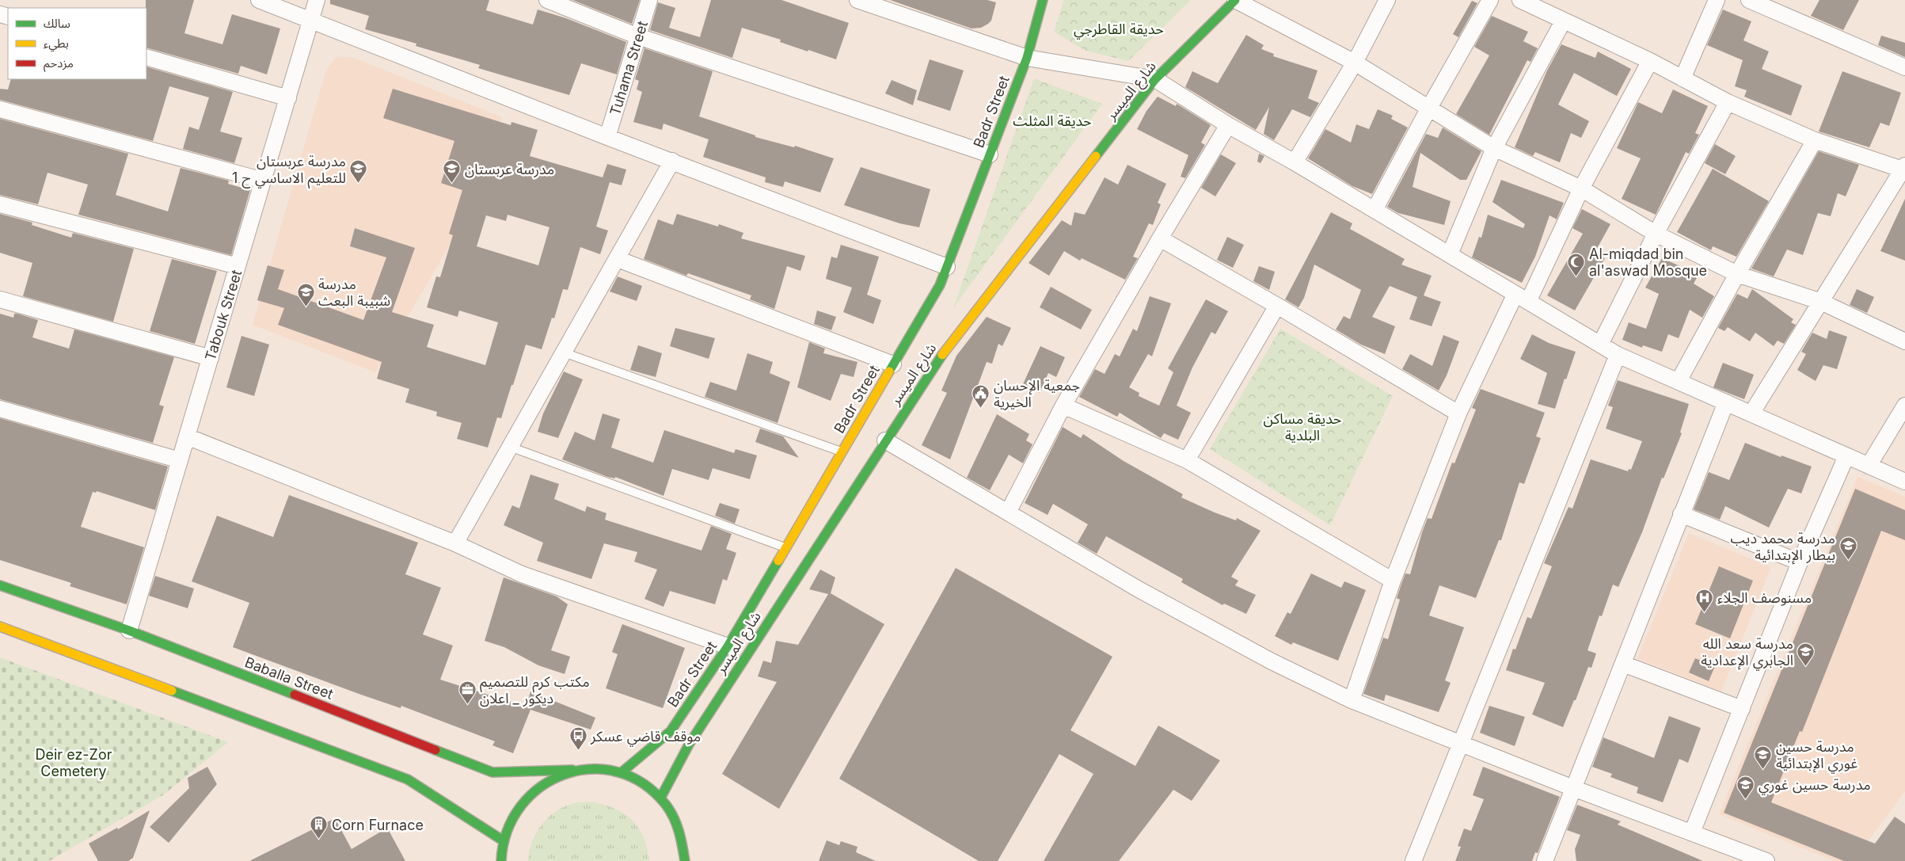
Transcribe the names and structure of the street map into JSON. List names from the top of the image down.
{
  "streets": {
    "main road": ["شارع الميسر", "Badr Street", "Baballa Street"],
    "street": ["Tuhama Street", "Tabouk Street"]
  },
  "crossings": [
    ["Tabouk Street", "Baballa Street"]
  ],
  "parks": [
    "حديقة القاطرجي",
    "حديقة المثلث",
    "حديقة مساكن البلدية",
    "Deir ez-Zor Cemetery"
  ],
  "places": {
    "school or university": [
      "مدرسة عربستان للتعليم الاساسي ح 1",
      "مدرسة عربستان",
      "مدرسة شبيبة البعث",
      "مدرسة محمد ديب بيطار الإبتدائية",
      "مدرسة سعد الله الجابري الإعدادية",
      "مدرسة حسين غوري الإبتدائية",
      "مدرسة حسين غوري"
    ],
    "mosque": ["Al-miqdad bin al'aswad Mosque"],
    "public building": ["جمعية الإحسان الخيرية"],
    "hospital": ["مسنوصف الجلاء"],
    "office": ["مكتب كرم للتصميم ديكور _ اعلان"],
    "bus stop": ["موقف قاضي عسكر"],
    "building": ["Corn Furnace"]
  },
  "legend": ["سالك", "بطيء", "مزدحم"]
}
